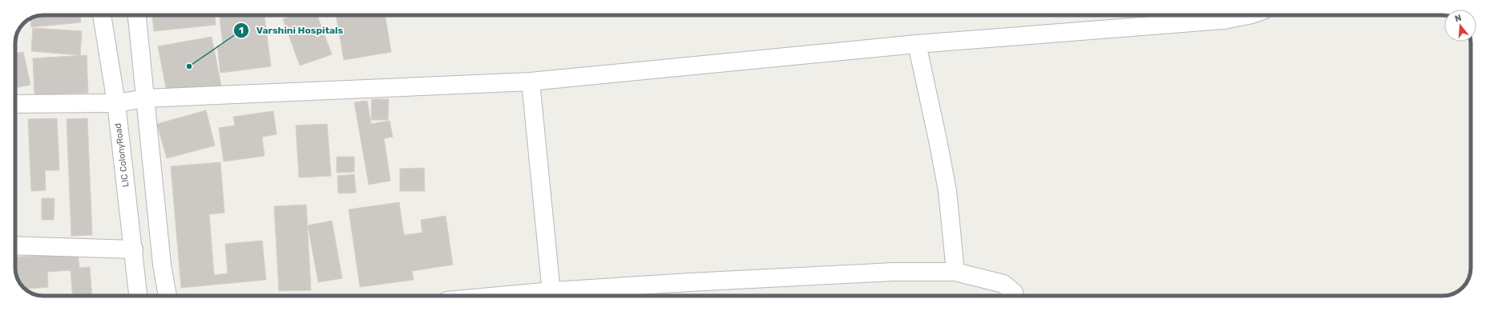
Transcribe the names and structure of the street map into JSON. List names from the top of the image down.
{
  "streets": {
    "street": ["LIC ColonyRoad"]
  },
  "places": ["Varshini Hospitals"],
  "north": "top"
}
